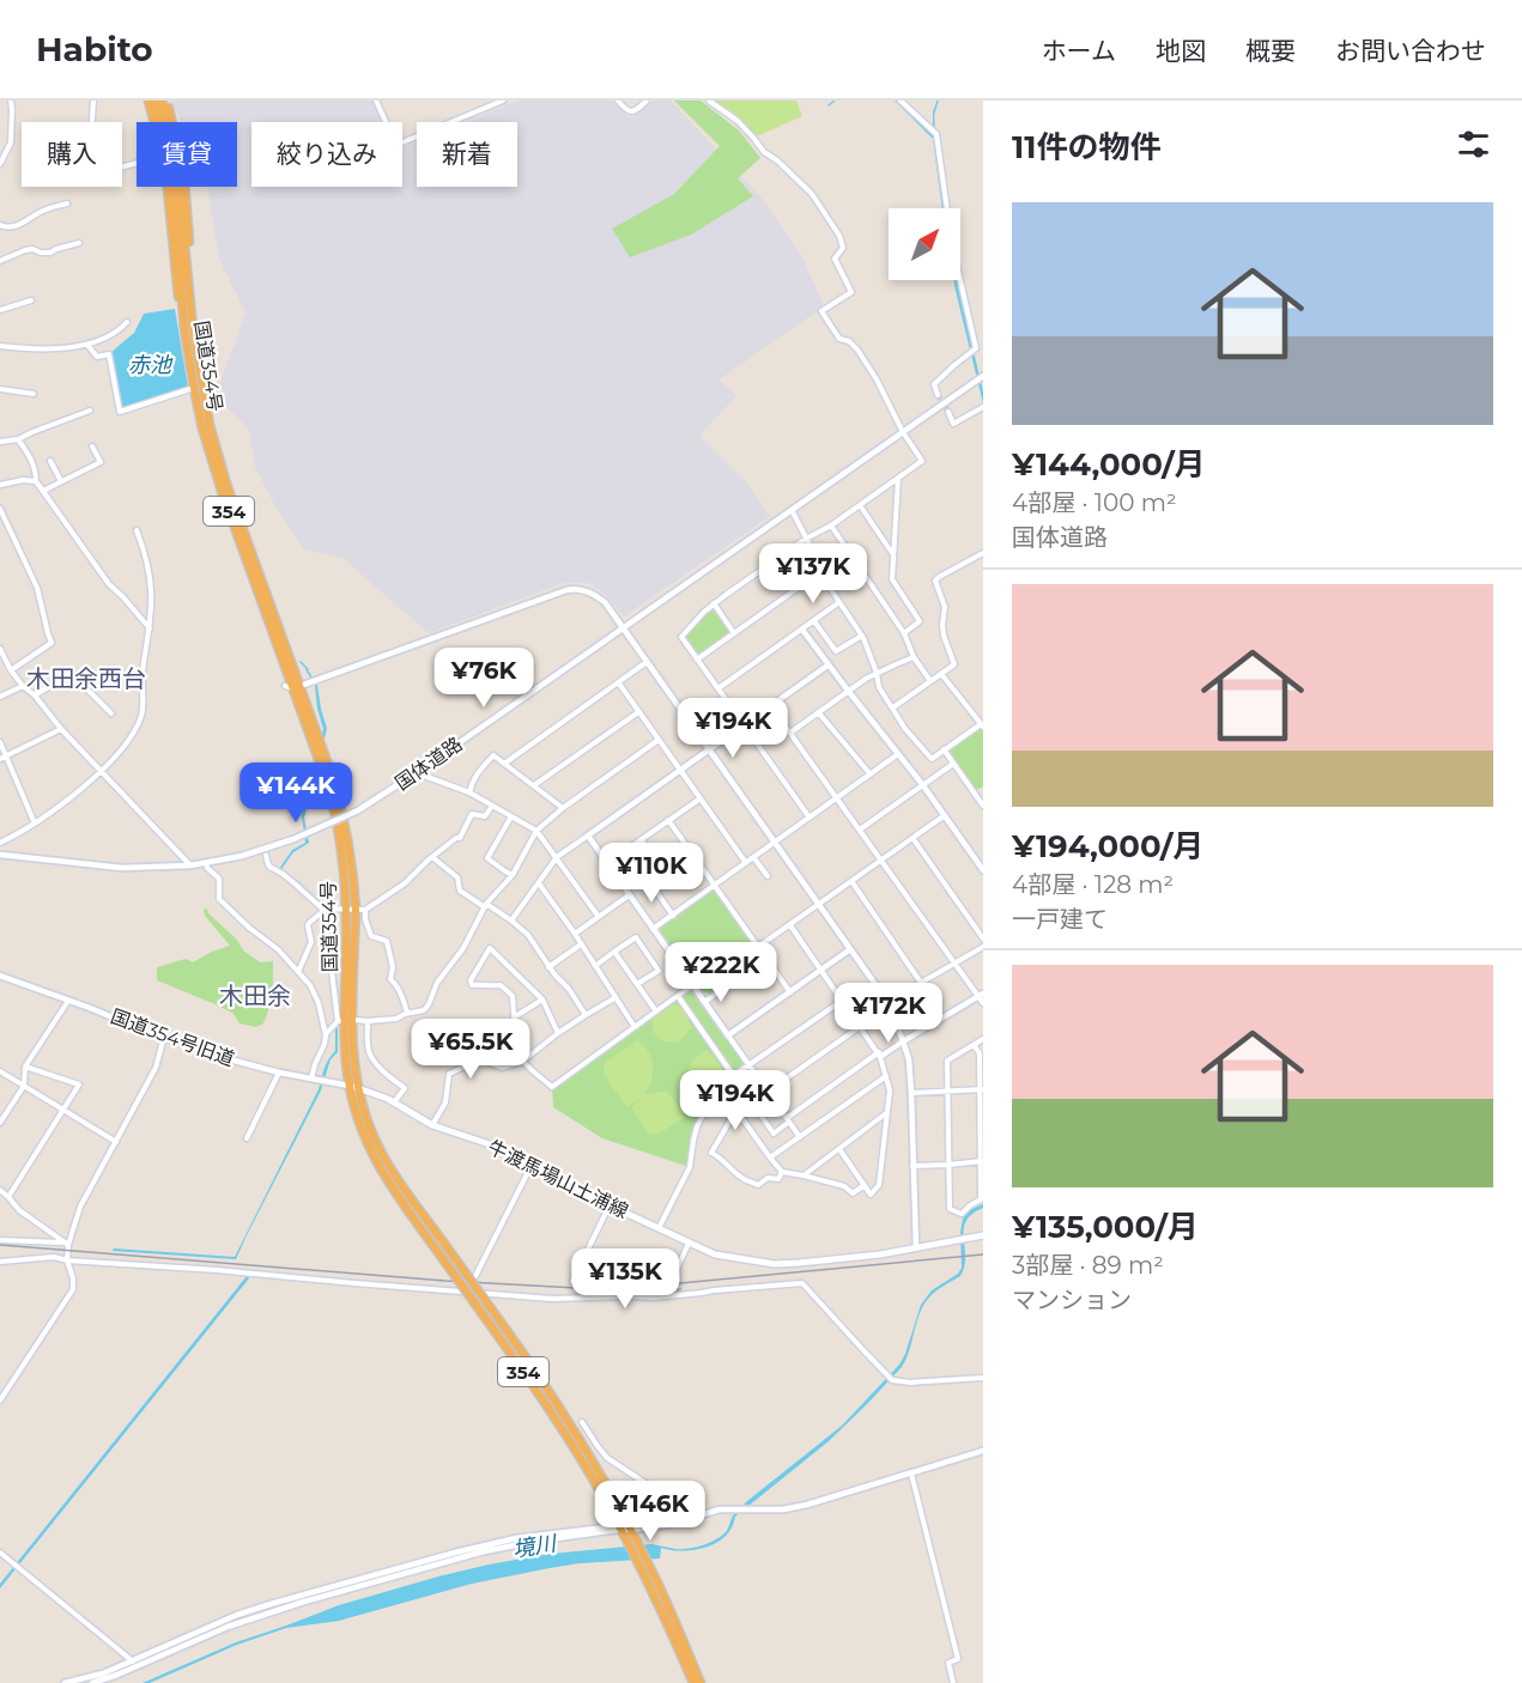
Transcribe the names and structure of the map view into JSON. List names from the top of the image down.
{
  "streets": {
    "highway": ["国道354号", "354"],
    "main road": ["牛渡馬場山土浦線"],
    "street": ["国体道路", "国道354号旧道"]
  },
  "crossings": [
    ["国道354号", "国道354号旧道"],
    ["国道354号", "牛渡馬場山土浦線"],
    ["国道354号旧道", "牛渡馬場山土浦線"]
  ],
  "districts": ["木田余西台", "木田余"],
  "water": ["赤池", "境川"],
  "north": "top right",
  "page": {
    "header": "Habito",
    "nav": [
      "ホーム",
      "地図",
      "概要",
      "お問い合わせ"
    ],
    "heading": "11件の物件",
    "chip": [
      "購入",
      "賃貸",
      "絞り込み",
      "新着"
    ],
    "list": [
      {
        "name": "¥144,000/月",
        "note": "4部屋 · 100 m² · 国体道路"
      },
      {
        "name": "¥194,000/月",
        "note": "4部屋 · 128 m² · 一戸建て"
      },
      {
        "name": "¥135,000/月",
        "note": "3部屋 · 89 m² · マンション"
      }
    ],
    "price": [
      "¥137K",
      "¥76K",
      "¥194K",
      "¥144K",
      "¥110K",
      "¥222K",
      "¥172K",
      "¥65.5K",
      "¥194K",
      "¥135K",
      "¥146K"
    ]
  }
}
